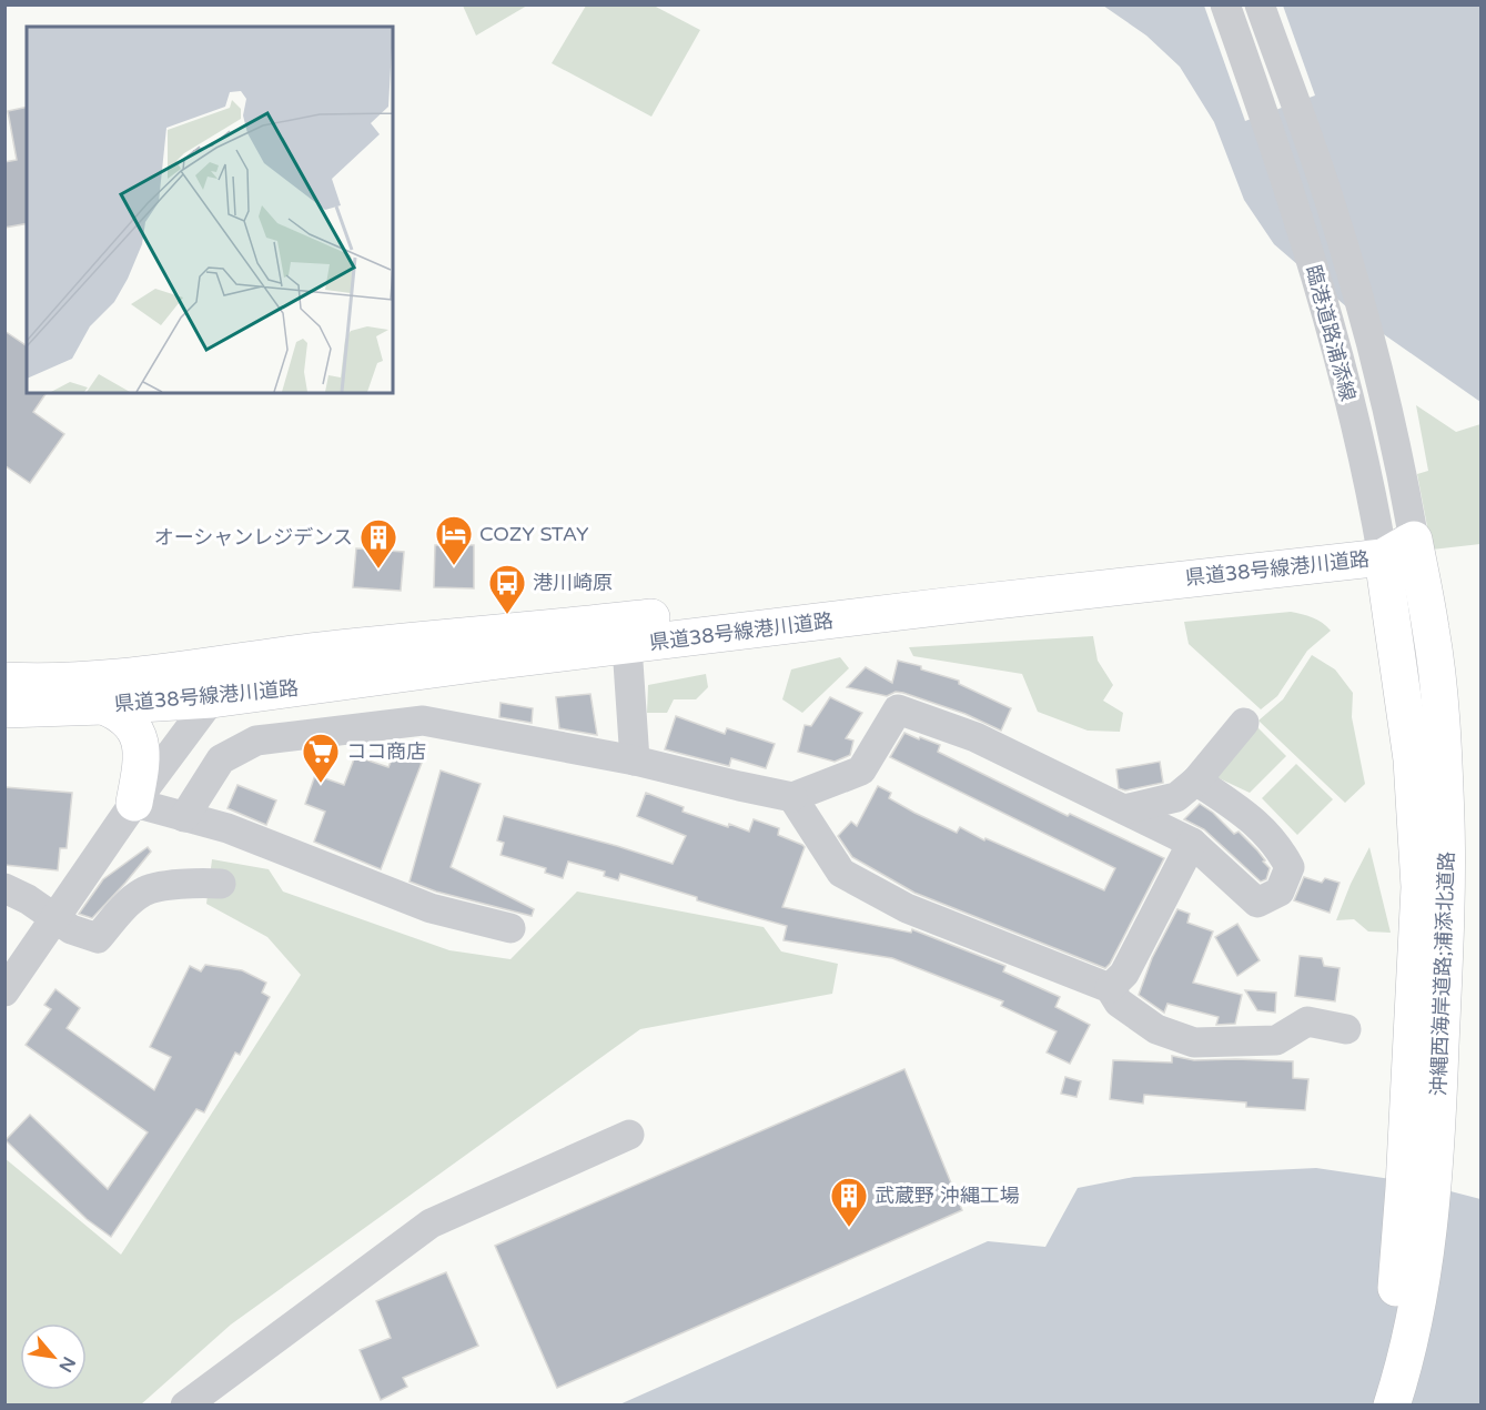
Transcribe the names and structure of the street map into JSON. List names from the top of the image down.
{
  "streets": {
    "main road": ["県道38号線港川道路", "沖縄西海岸道路;浦添北道路"],
    "street": ["臨港道路浦添線"]
  },
  "crossings": [
    ["臨港道路浦添線", "県道38号線港川道路"],
    ["臨港道路浦添線", "沖縄西海岸道路;浦添北道路"],
    ["県道38号線港川道路", "沖縄西海岸道路;浦添北道路"]
  ],
  "places": {
    "hotel": ["COZY STAY"],
    "building": ["オーシャンレジデンス", "武蔵野 沖縄工場"],
    "bus stop": ["港川崎原"],
    "supermarket": ["ココ商店"]
  },
  "north": "bottom right"
}
